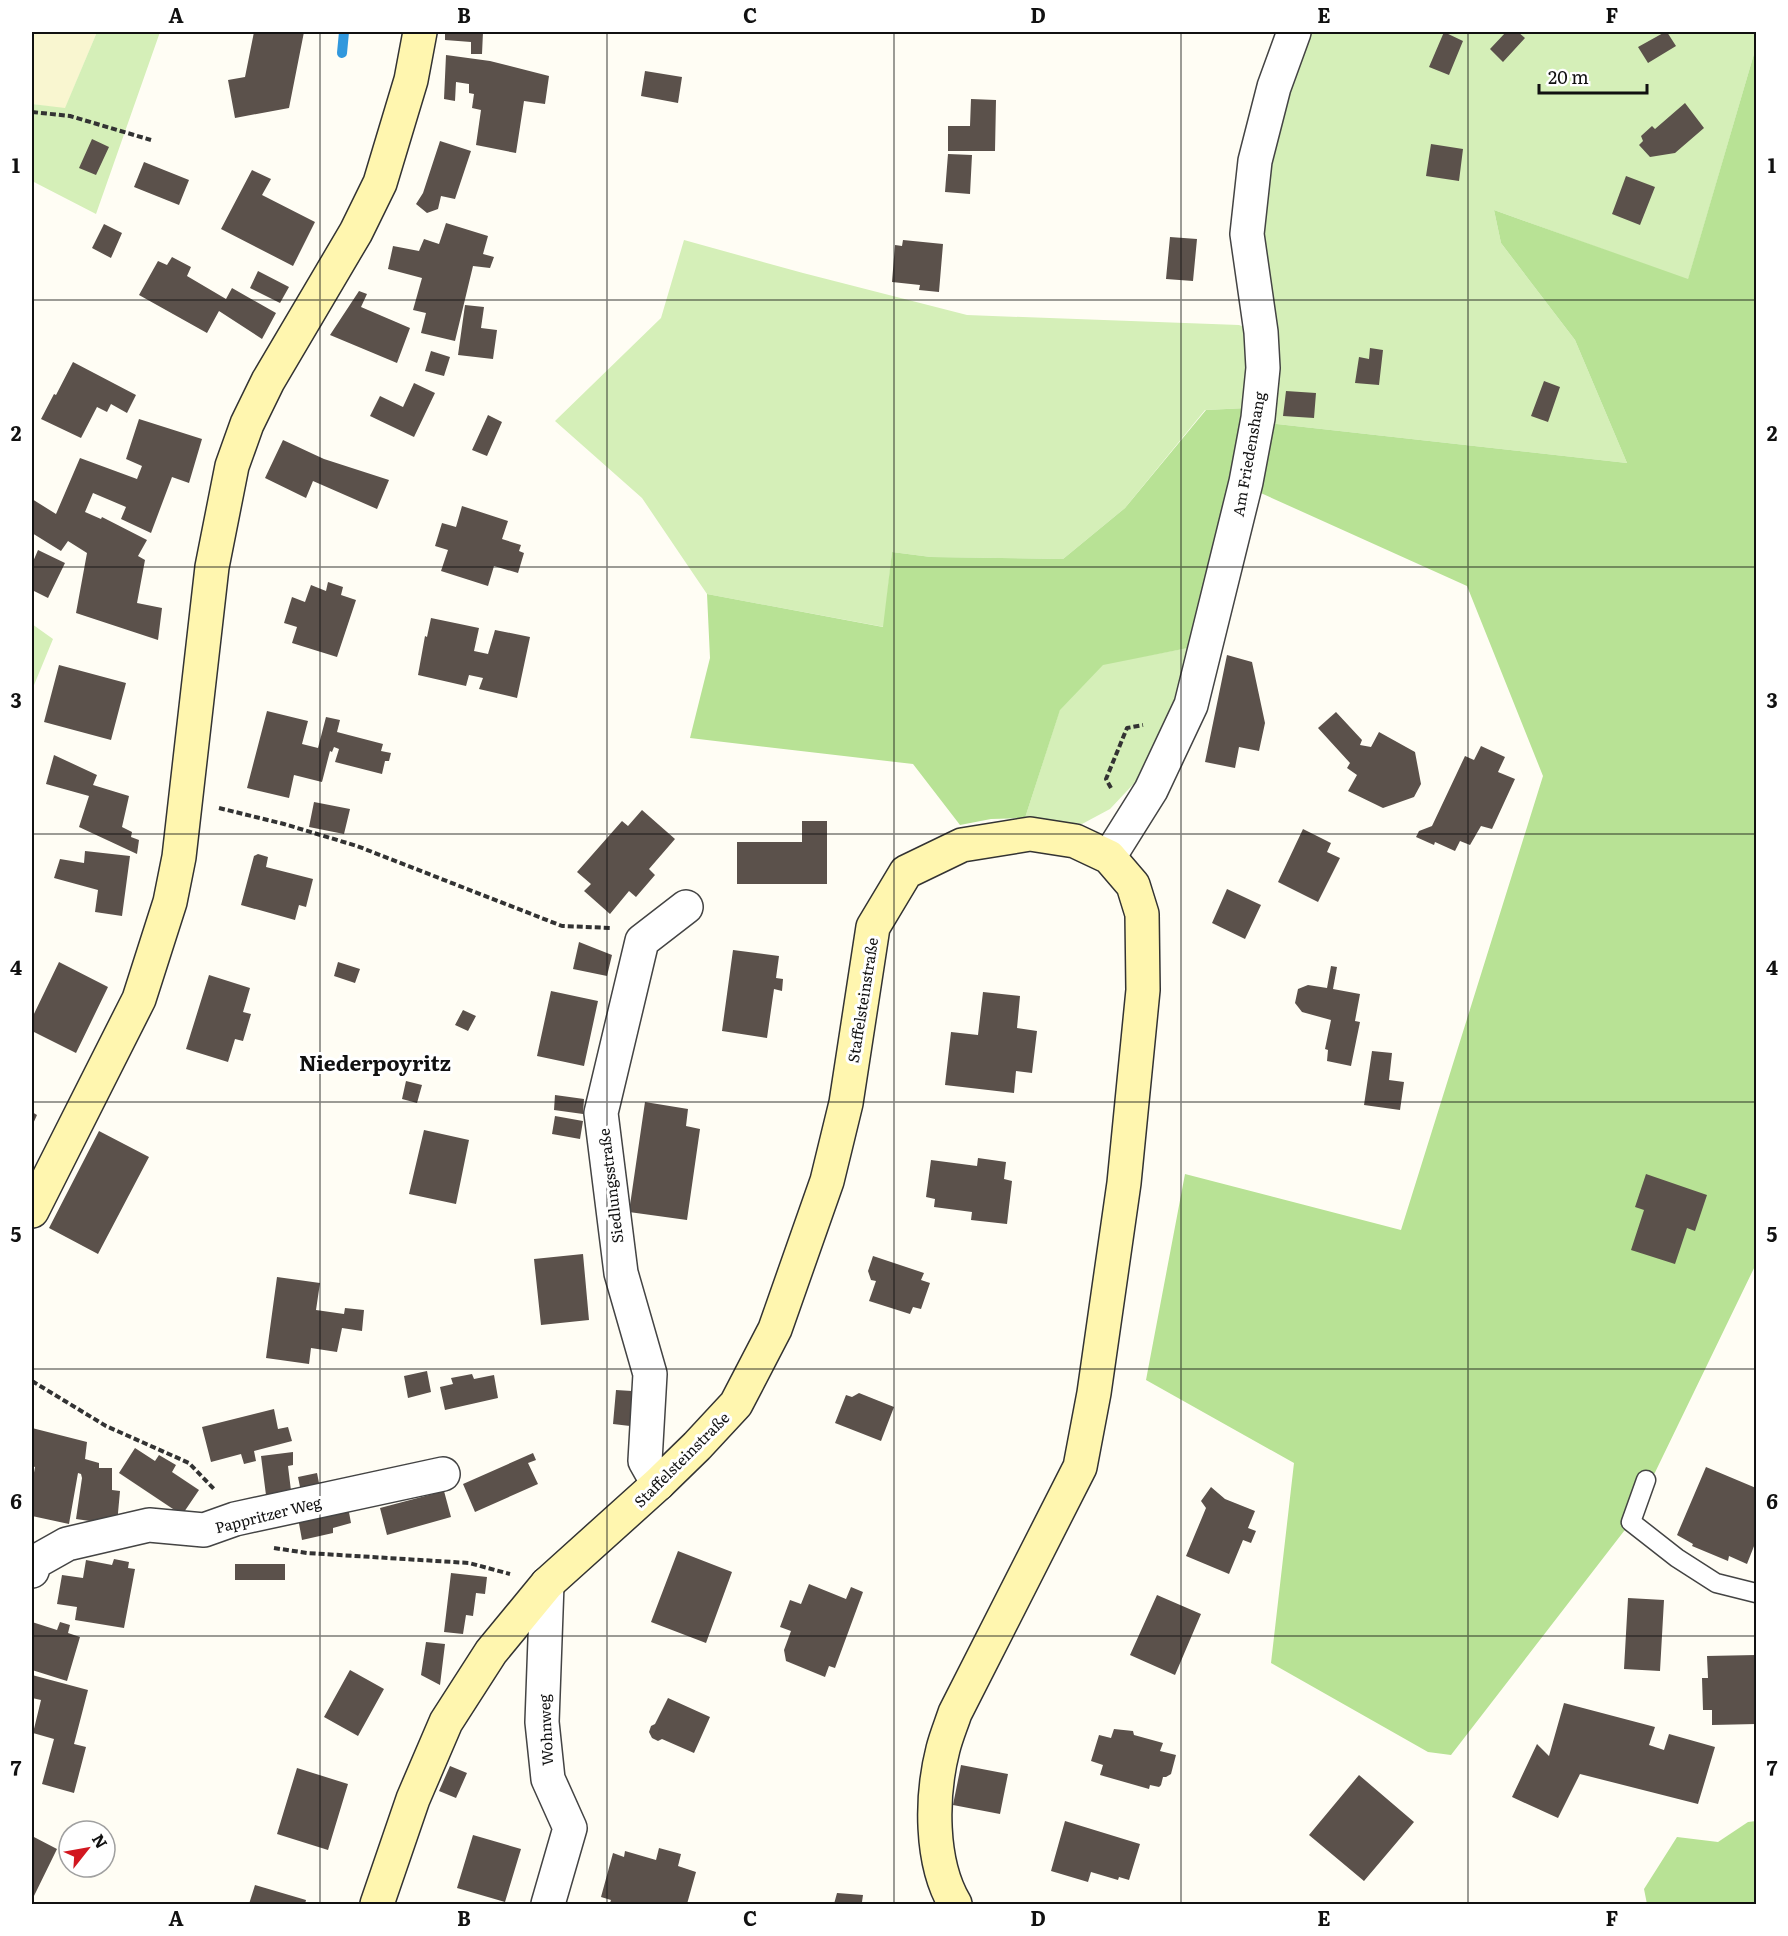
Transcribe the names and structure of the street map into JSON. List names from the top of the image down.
{
  "streets": {
    "street": [
      "Am Friedenshang",
      "Staffelsteinstraße",
      "Siedlungsstraße",
      "Pappritzer Weg",
      "Wohnweg"
    ]
  },
  "crossings": [
    ["Am Friedenshang", "Staffelsteinstraße"],
    ["Staffelsteinstraße", "Siedlungsstraße"],
    ["Staffelsteinstraße", "Wohnweg"]
  ],
  "districts": ["Niederpoyritz"],
  "scale_bar": "20 m",
  "north": "top right",
  "grid": {
    "columns": [
      "A",
      "B",
      "C",
      "D",
      "E",
      "F"
    ],
    "rows": [
      "1",
      "2",
      "3",
      "4",
      "5",
      "6",
      "7"
    ]
  }
}
